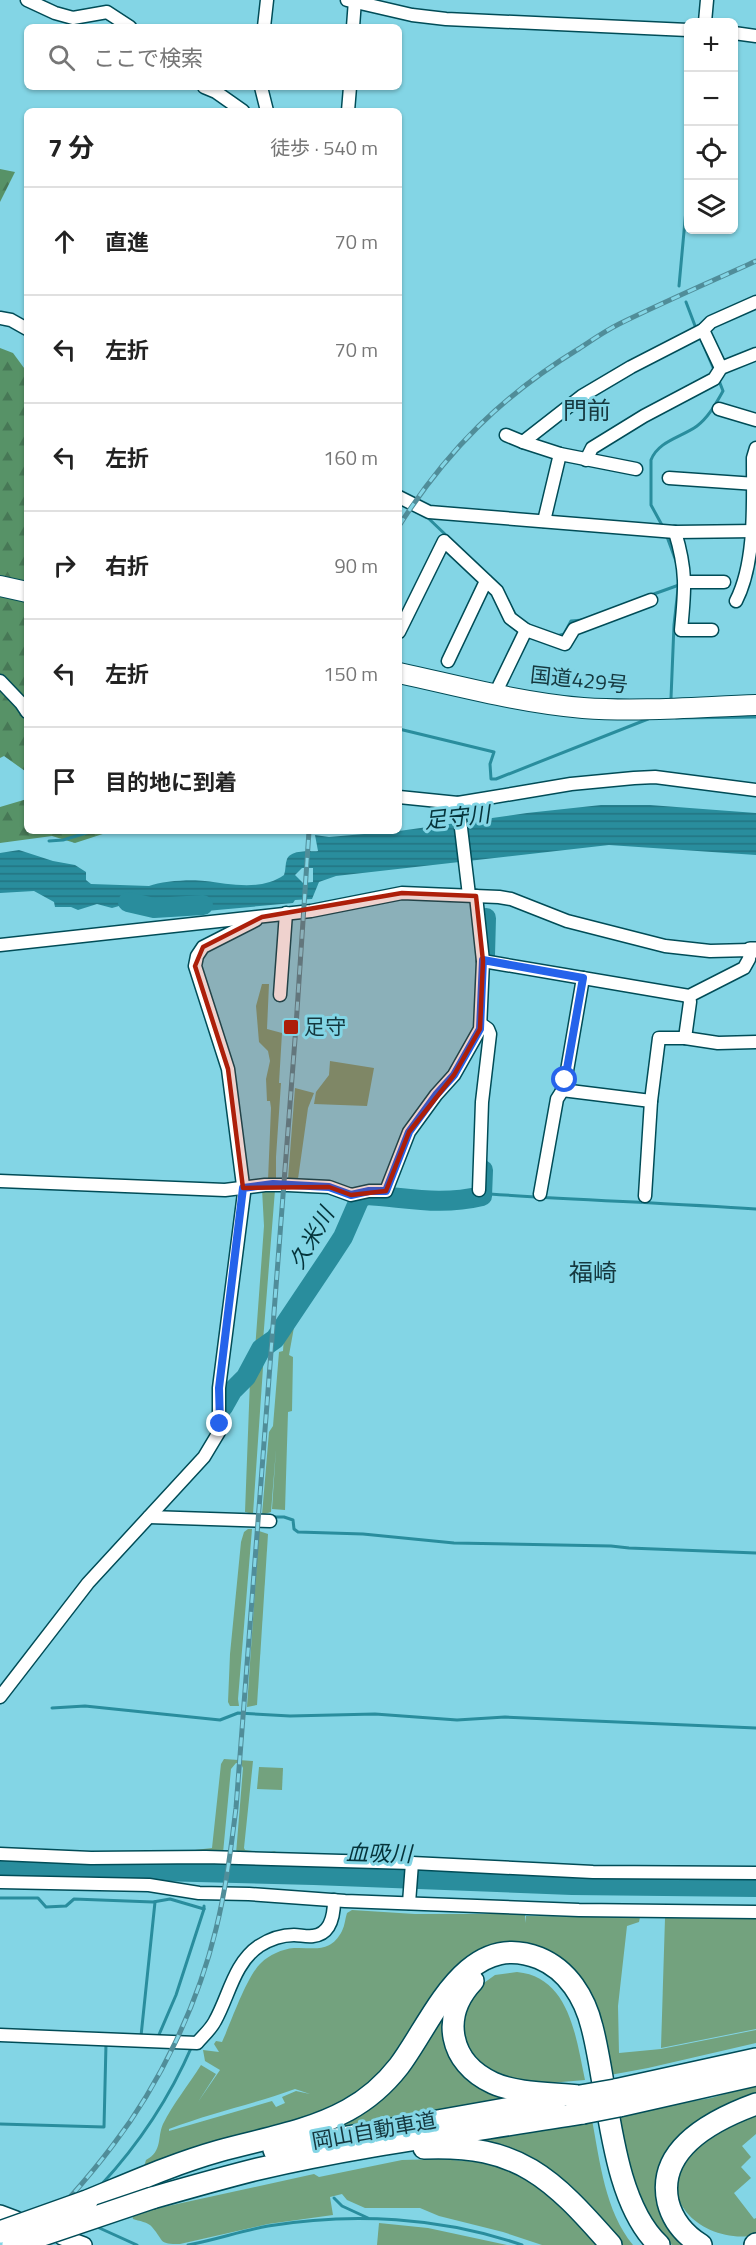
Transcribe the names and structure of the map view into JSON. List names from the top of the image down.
{
  "streets": {
    "highway": ["国道429号", "岡山自動車道"]
  },
  "districts": ["門前", "福崎"],
  "water": ["足守川", "久米川", "血吸川"],
  "places": {
    "transit": ["足守"]
  },
  "page": {
    "map_buttons": ["+", "−"],
    "search": "ここで検索",
    "heading": ["7 分", "徒歩 · 540 m"],
    "list": [
      ["直進", "70 m"],
      ["左折", "70 m"],
      ["左折", "160 m"],
      ["右折", "90 m"],
      ["左折", "150 m"],
      "目的地に到着"
    ]
  }
}
